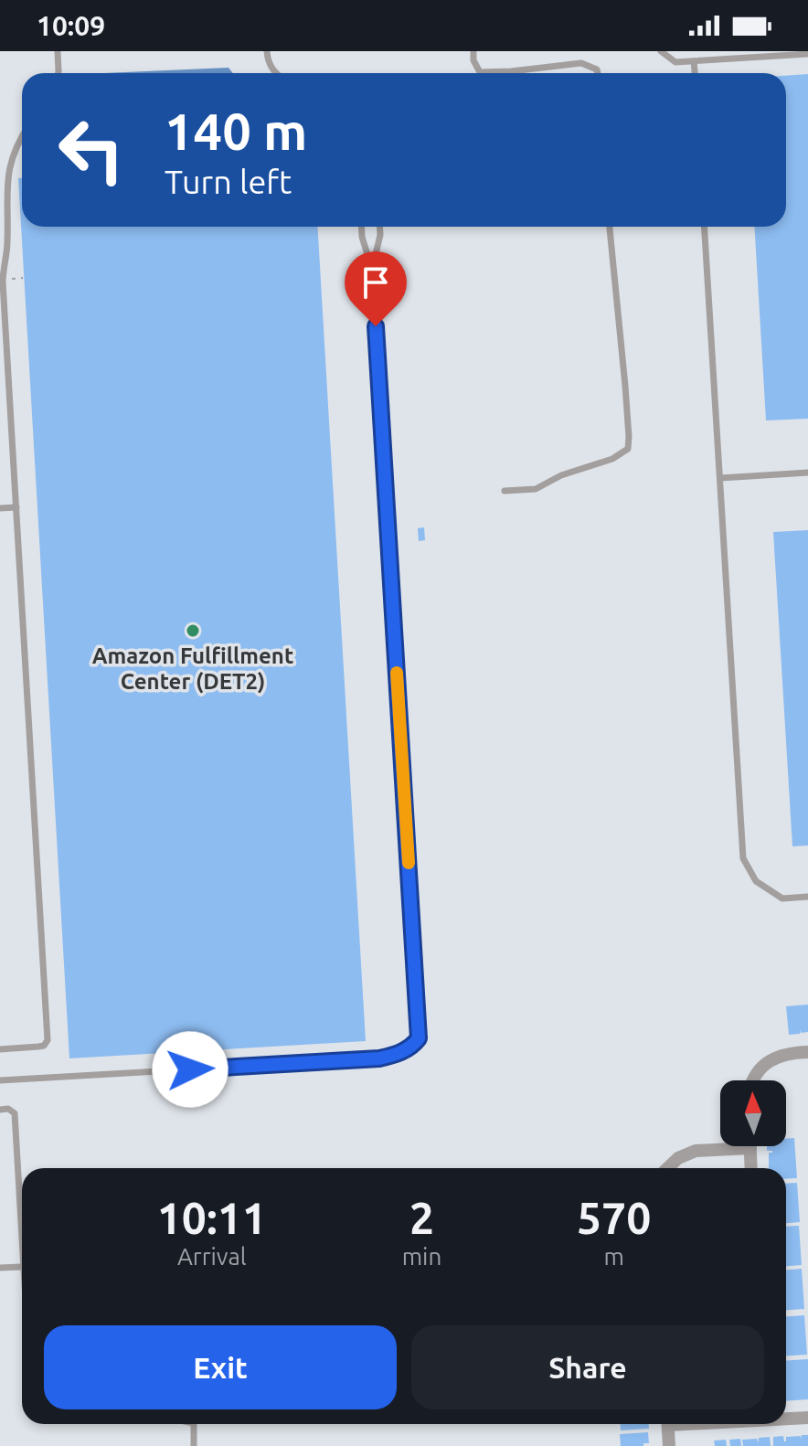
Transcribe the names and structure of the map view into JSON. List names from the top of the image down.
{
  "places": ["Amazon Fulfillment Center (DET2)"],
  "north": "top",
  "page": {
    "status": "10:09",
    "turn": ["140 m", "Turn left"],
    "eta": [
      "10:11",
      "Arrival",
      "2",
      "min",
      "570",
      "m"
    ],
    "buttons": ["Exit", "Share"]
  }
}
